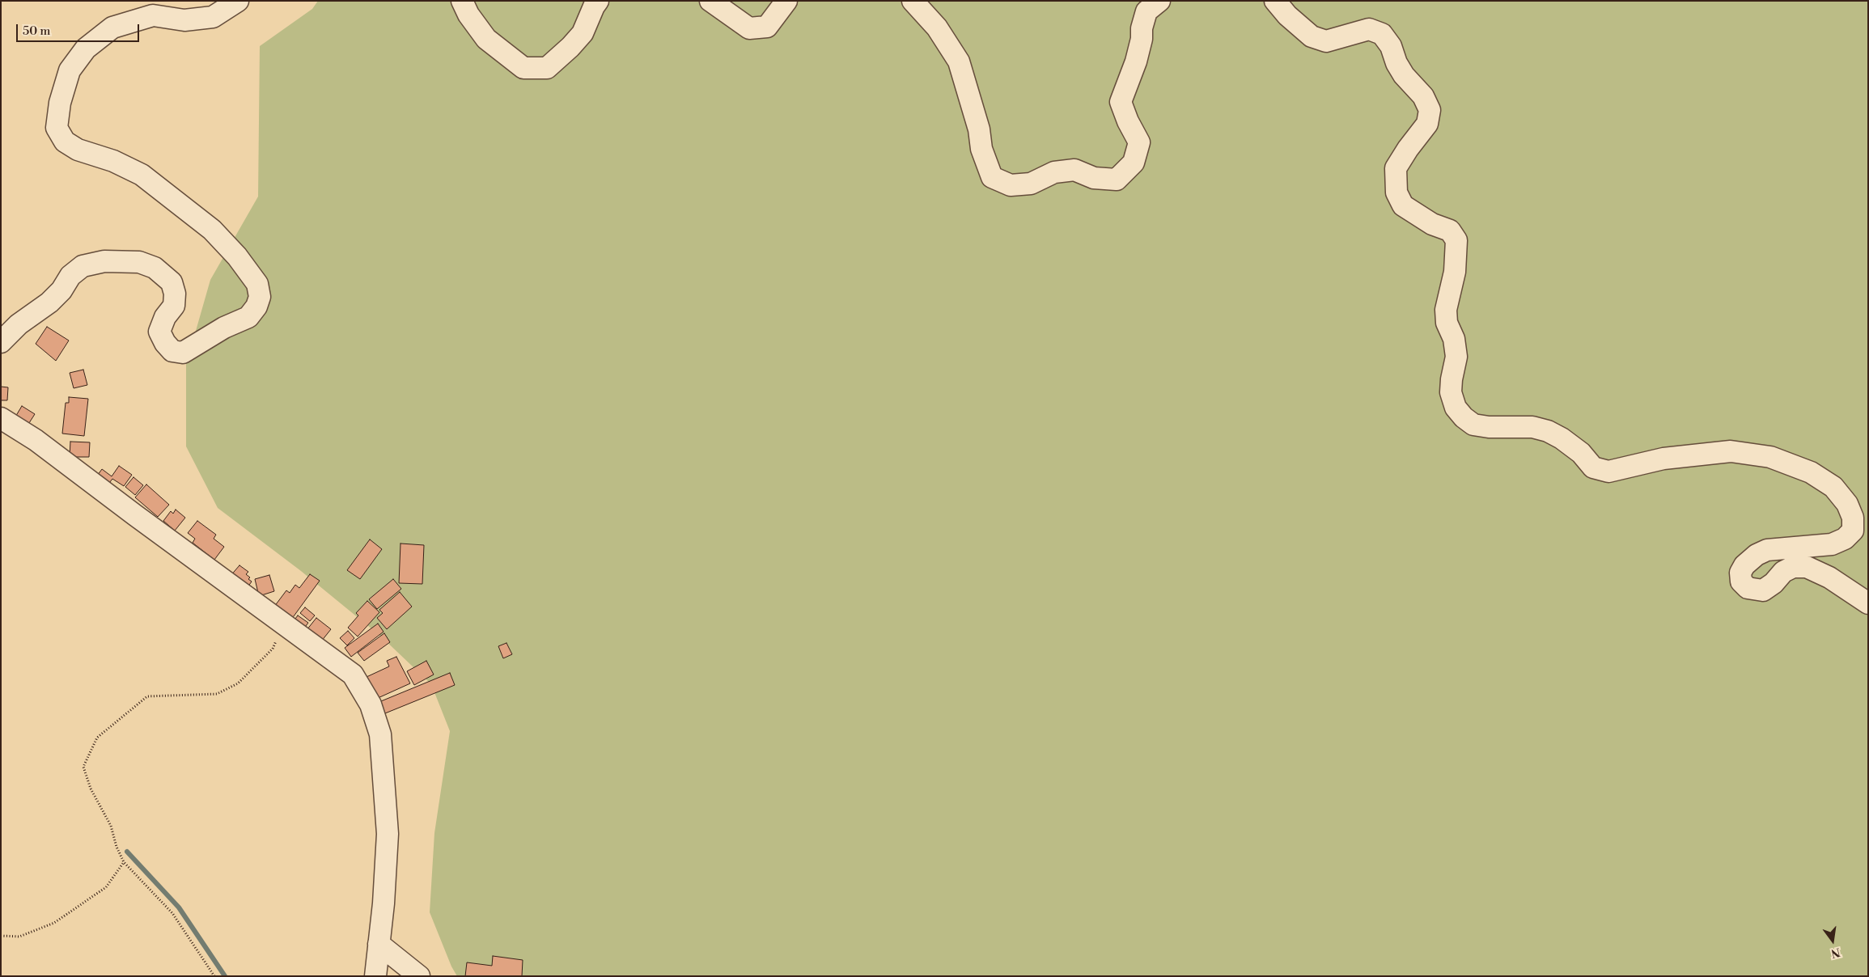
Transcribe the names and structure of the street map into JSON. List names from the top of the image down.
{
  "scale_bar": "50 m",
  "north": "bottom"
}
